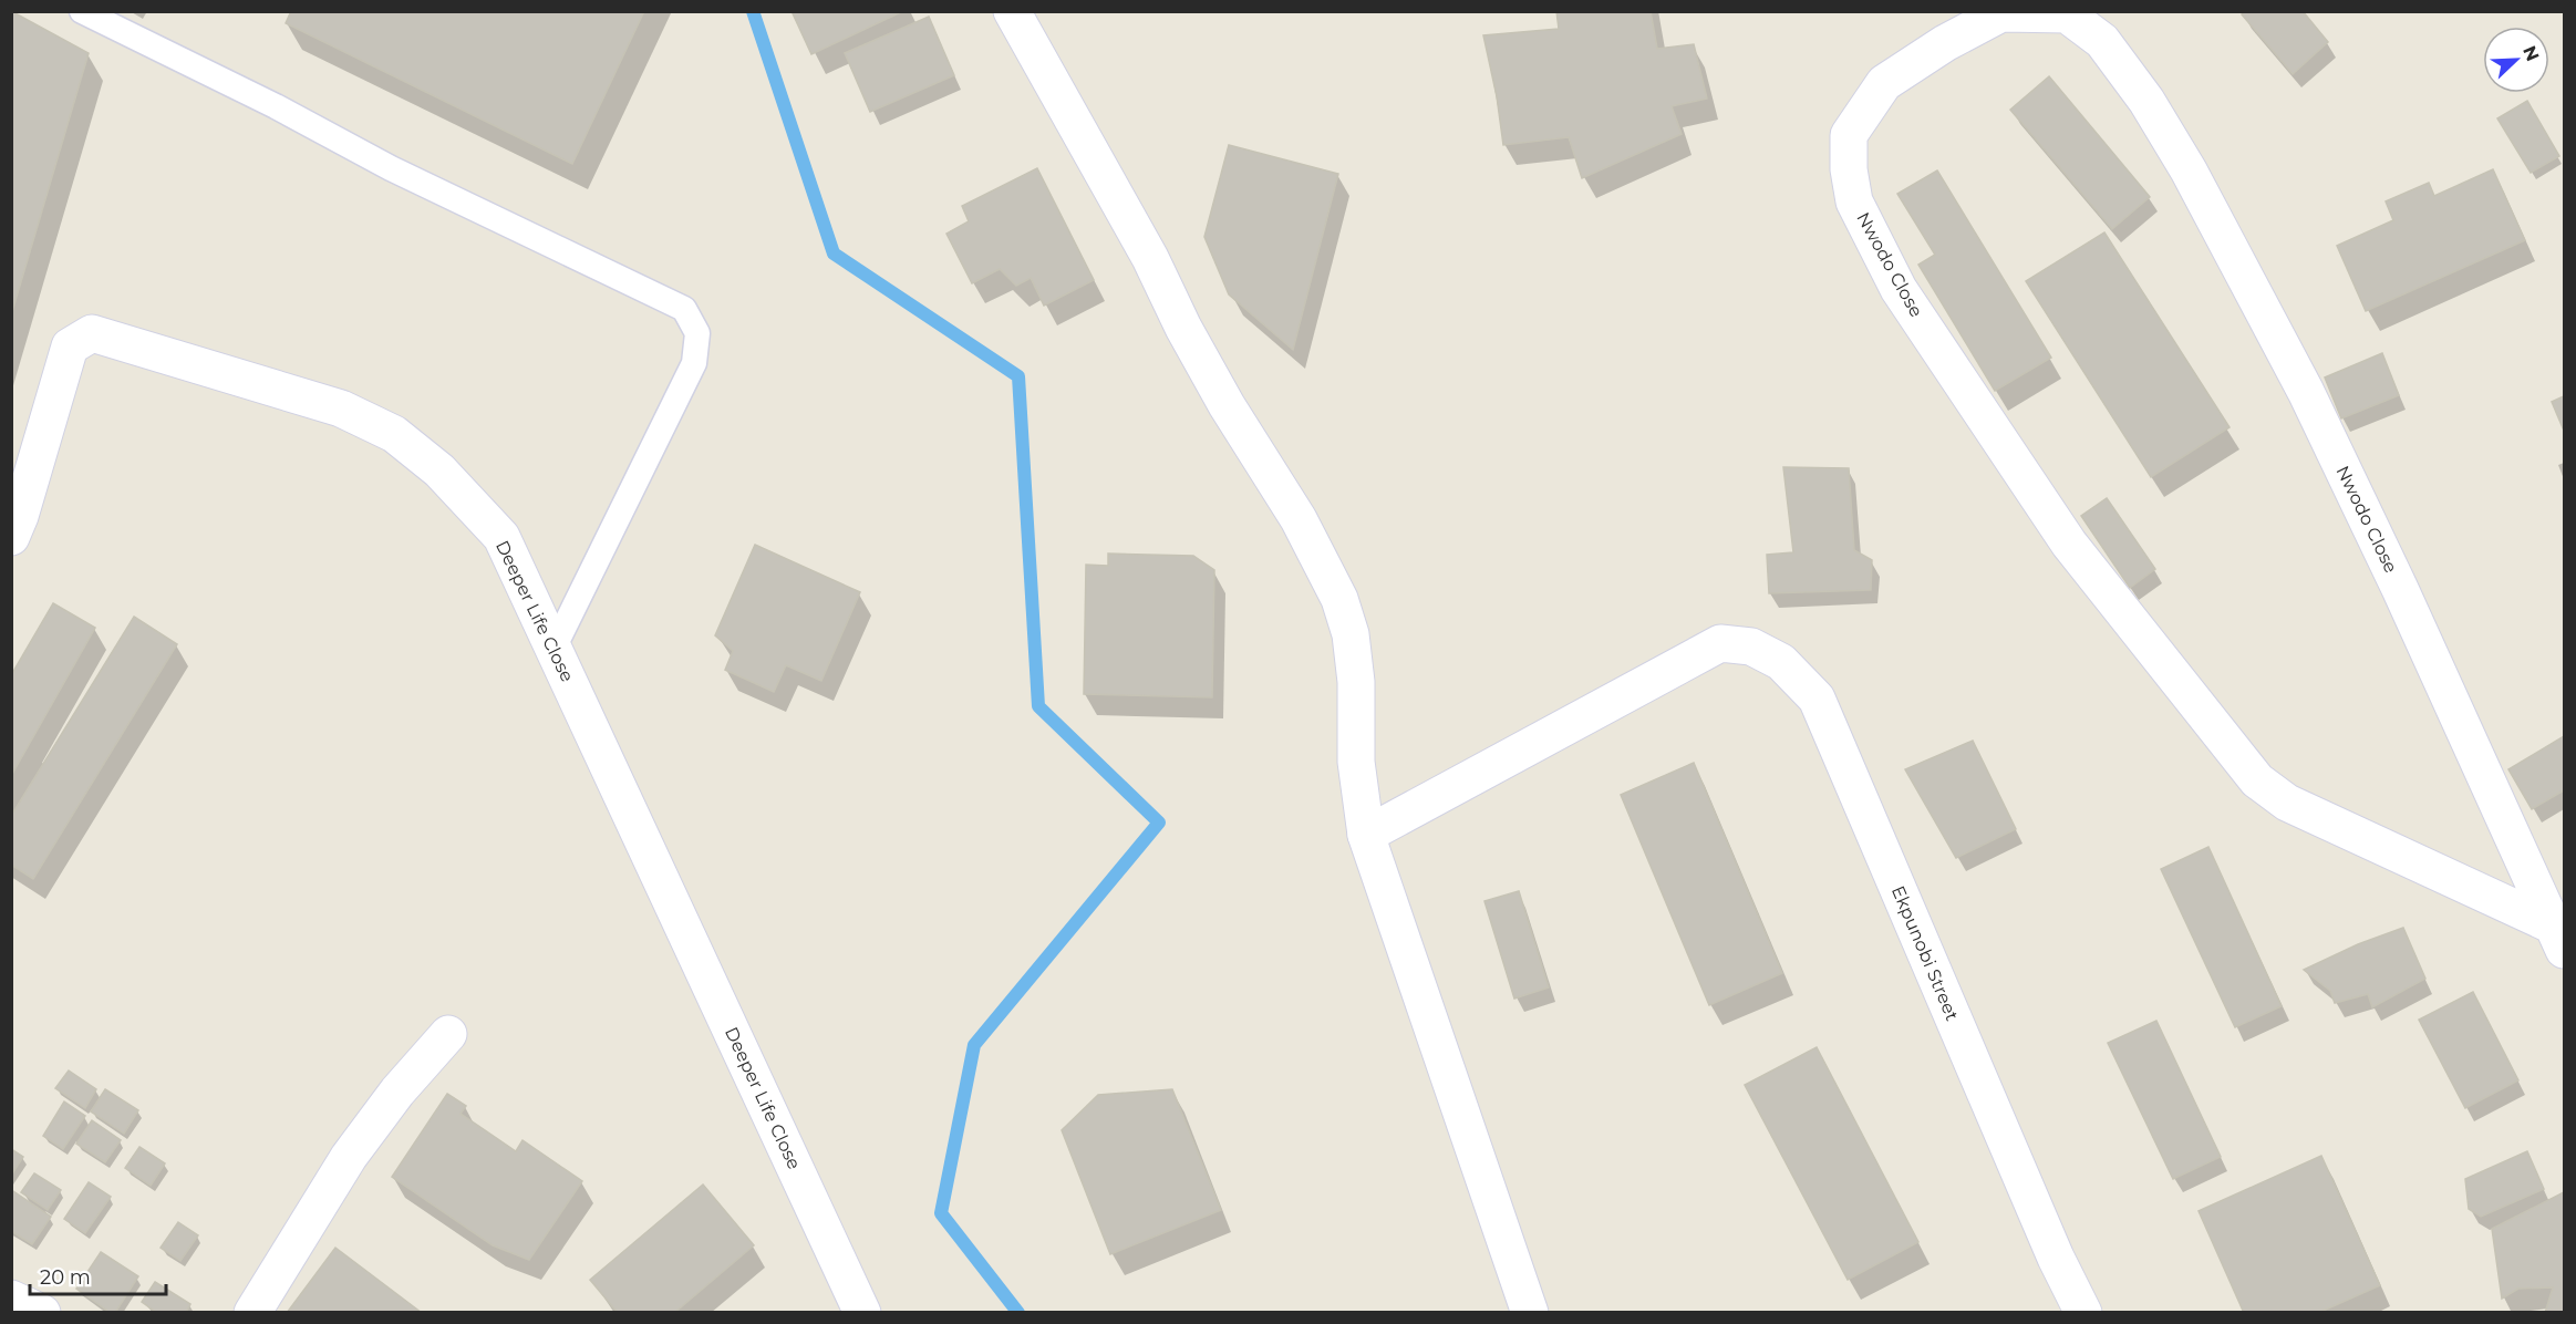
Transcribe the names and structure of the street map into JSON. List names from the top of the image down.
{
  "streets": {
    "street": ["Nwodo Close", "Deeper Life Close", "Ekpunobi Street"]
  },
  "scale_bar": "20 m",
  "north": "top right"
}
